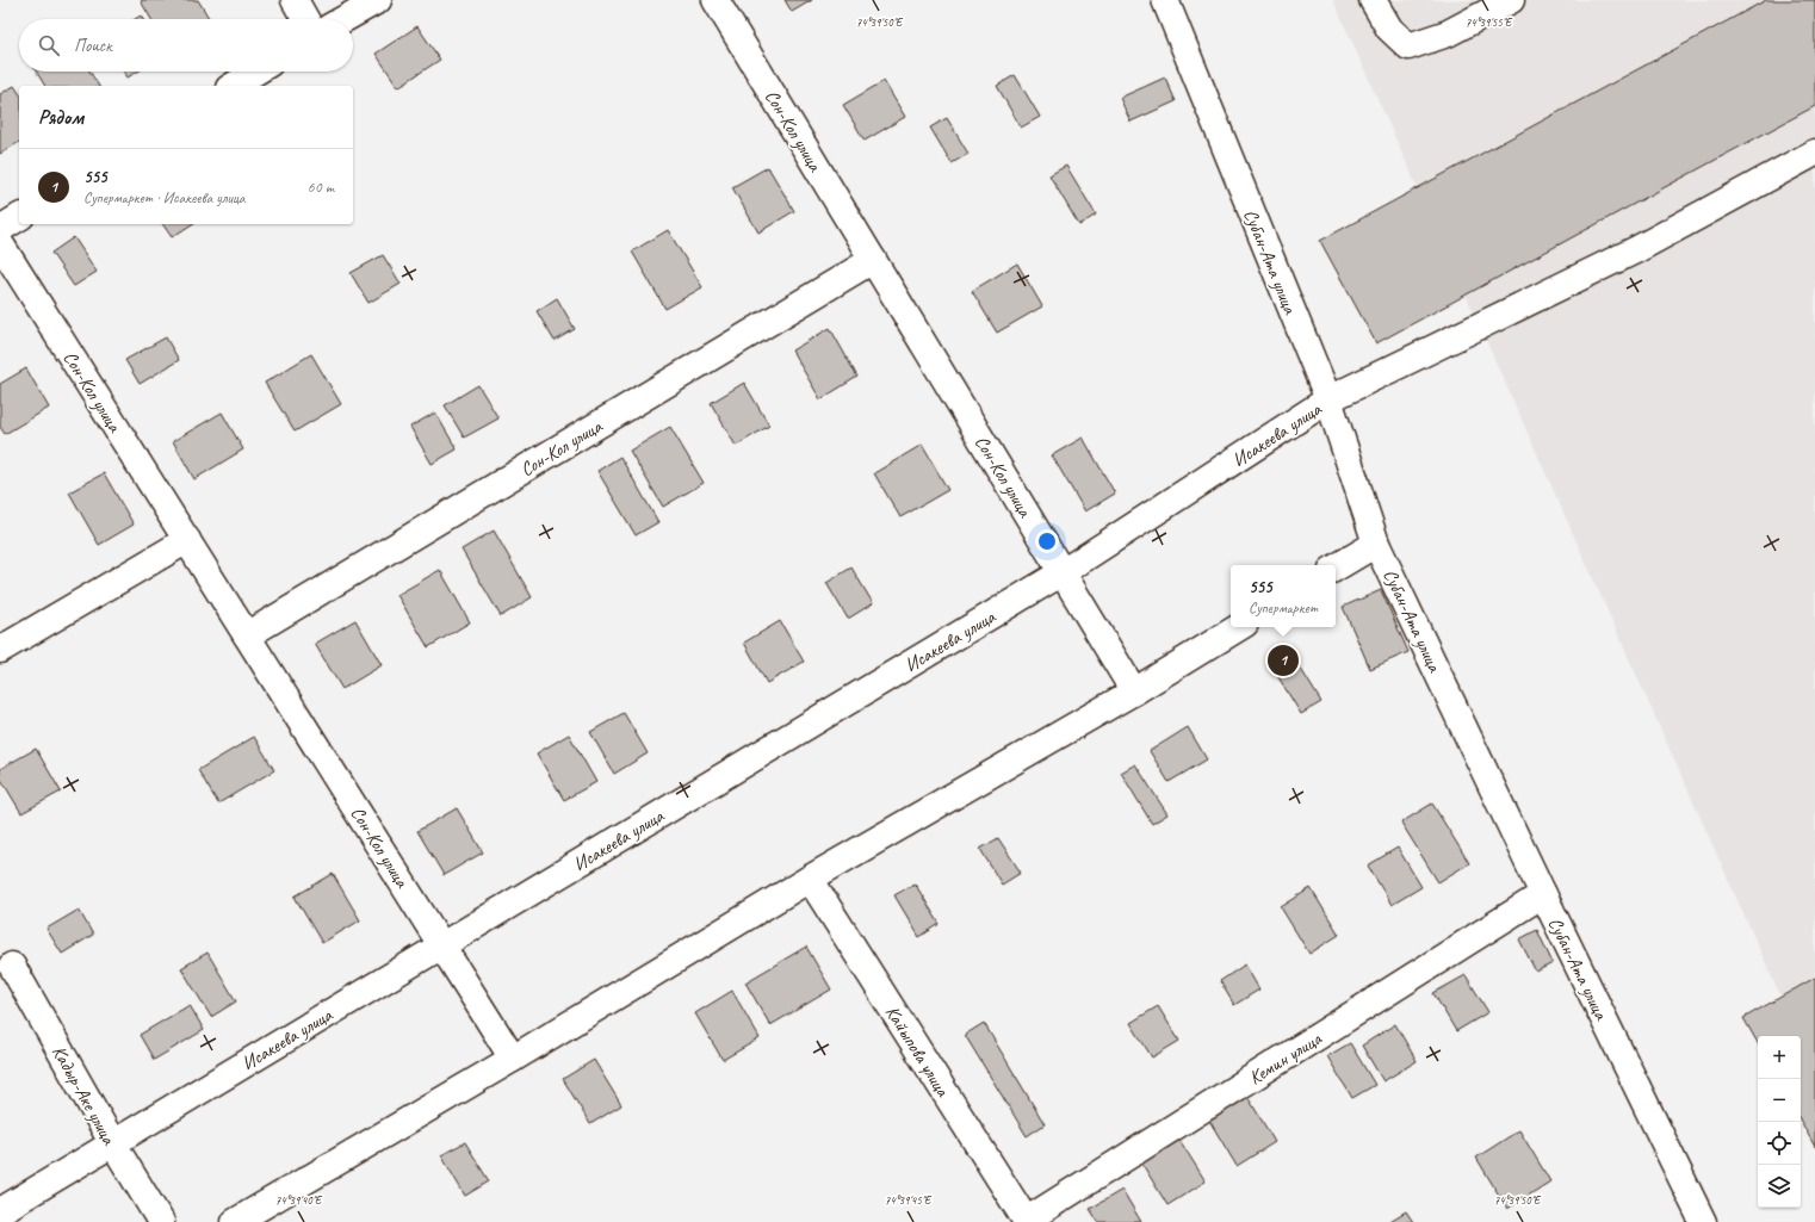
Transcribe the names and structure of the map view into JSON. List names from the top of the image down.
{
  "streets": {
    "street": [
      "Сон-Кол улица",
      "Субан-Ата улица",
      "Исакеева улица",
      "Кайыпова улица",
      "Кемин улица",
      "Кадыр-Аке улица"
    ]
  },
  "crossings": [
    ["Сон-Кол улица", "Исакеева улица"],
    ["Субан-Ата улица", "Исакеева улица"],
    ["Субан-Ата улица", "Кемин улица"],
    ["Исакеева улица", "Кадыр-Аке улица"],
    ["Кайыпова улица", "Кемин улица"]
  ],
  "page": {
    "search": "Поиск",
    "heading": "Рядом",
    "list": [
      {
        "mark": "1",
        "name": "555",
        "note": "Супермаркет · Исакеева улица",
        "value": "60 m"
      }
    ],
    "popup": ["555", "Супермаркет"],
    "pins": "1",
    "map_buttons": ["+", "−"]
  },
  "coordinates": [
    "74°39'50\"E",
    "74°39'55\"E",
    "74°39'40\"E",
    "74°39'45\"E"
  ]
}
